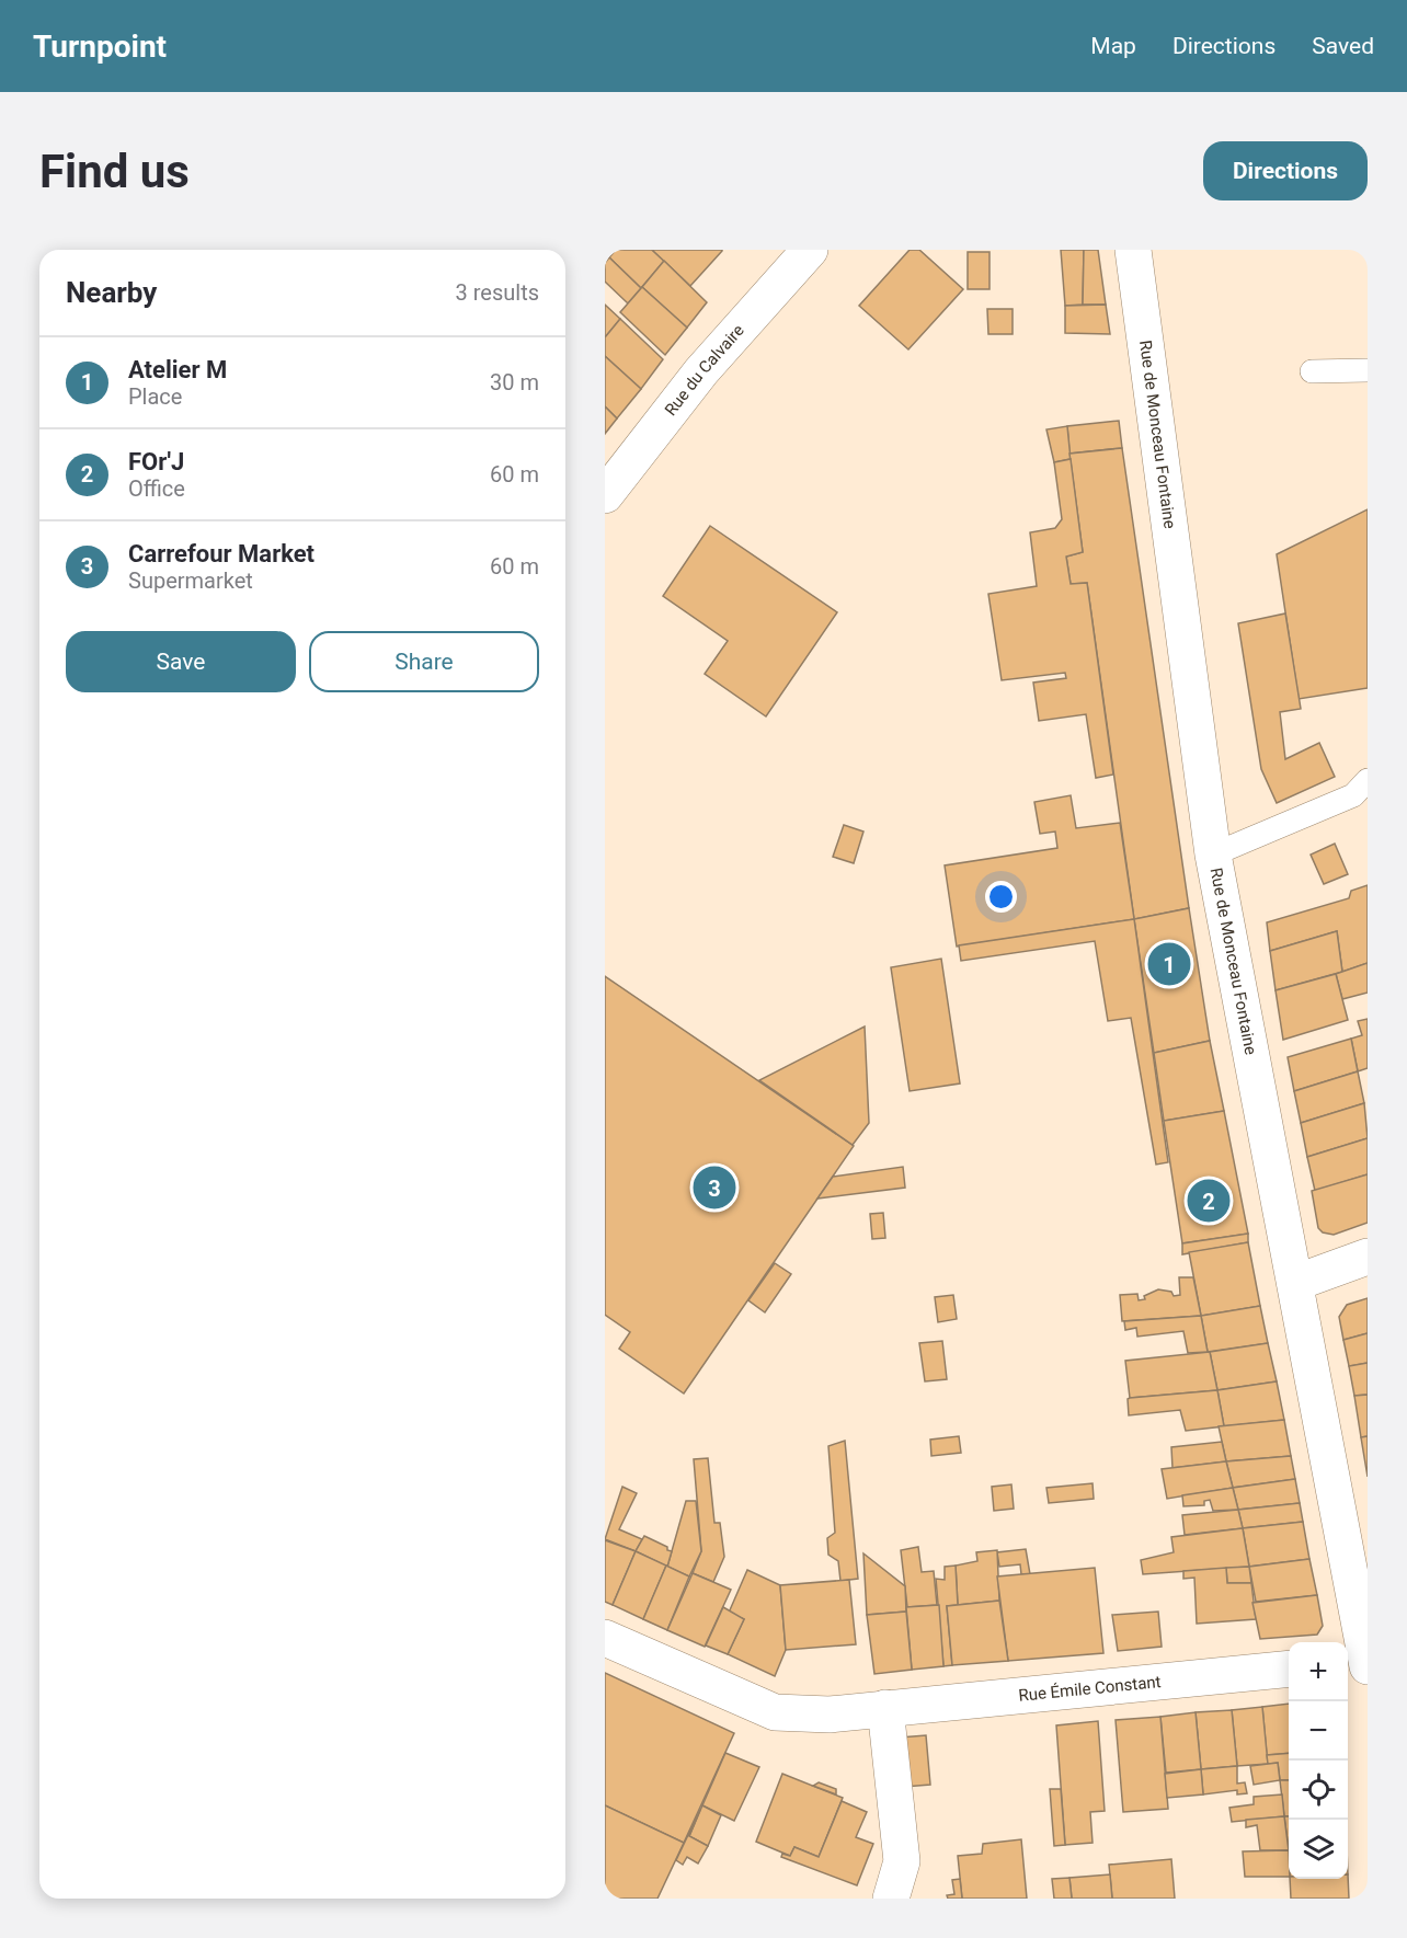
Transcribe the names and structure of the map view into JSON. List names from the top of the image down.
{
  "streets": {
    "street": ["Rue du Calvaire", "Rue de Monceau Fontaine", "Rue Émile Constant"]
  },
  "page": {
    "header": "Turnpoint",
    "nav": ["Map", "Directions", "Saved"],
    "buttons": [
      "Directions",
      ["Save", "Share"]
    ],
    "title": "Find us",
    "heading": ["Nearby", "3 results"],
    "list": [
      {
        "mark": "1",
        "name": "Atelier M",
        "note": "Place",
        "value": "30 m"
      },
      {
        "mark": "2",
        "name": "FOr'J",
        "note": "Office",
        "value": "60 m"
      },
      {
        "mark": "3",
        "name": "Carrefour Market",
        "note": "Supermarket",
        "value": "60 m"
      }
    ],
    "pins": ["1", "3", "2"],
    "map_buttons": ["+", "−"]
  }
}
